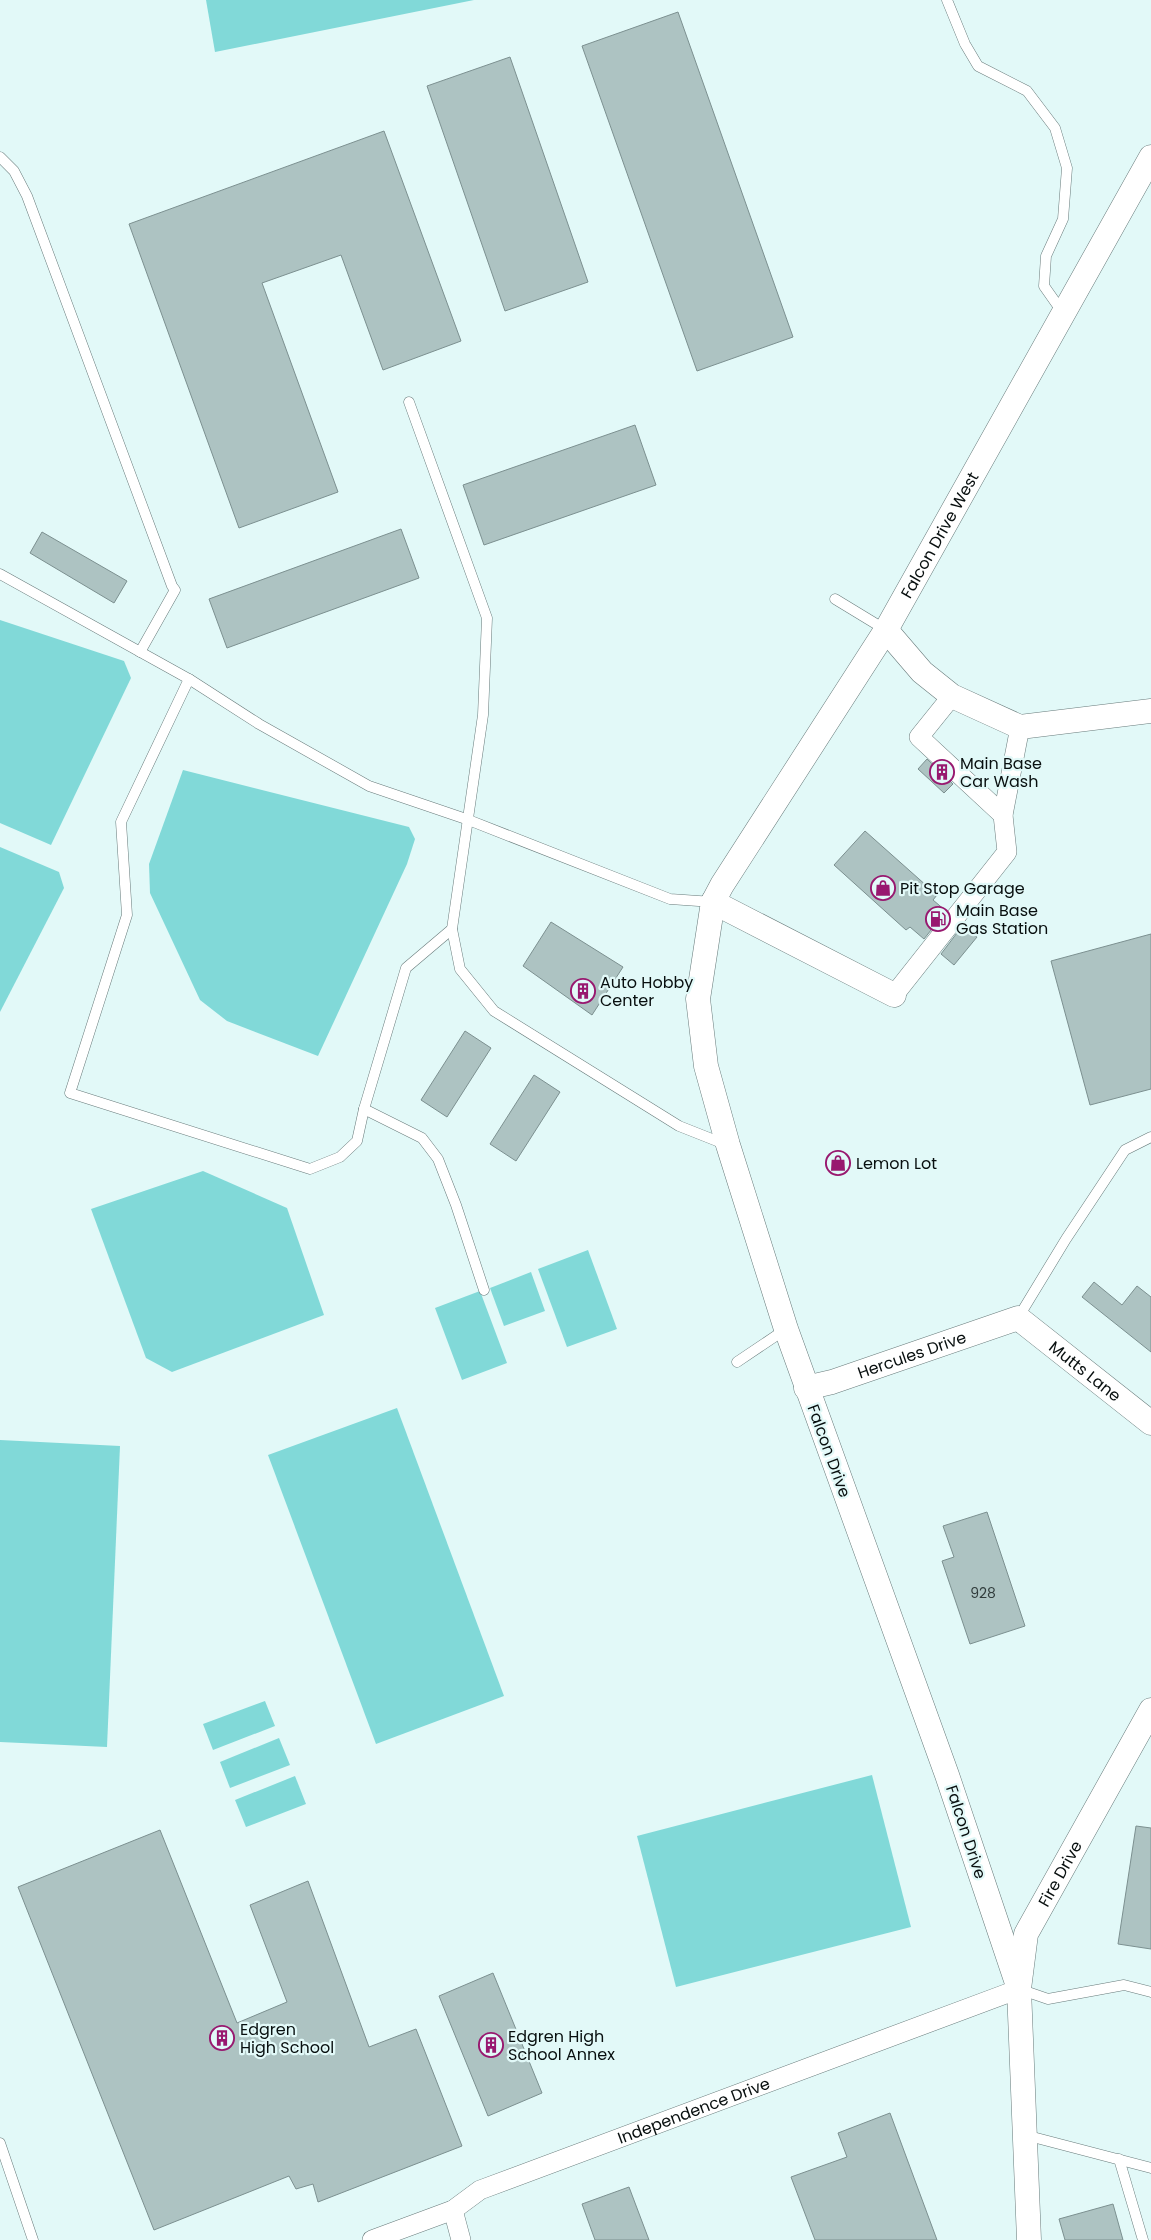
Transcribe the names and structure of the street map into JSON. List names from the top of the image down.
{
  "streets": {
    "street": [
      "Falcon Drive West",
      "Hercules Drive",
      "Mutts Lane",
      "Falcon Drive",
      "Fire Drive",
      "Independence Drive"
    ]
  },
  "crossings": [
    ["Falcon Drive West", "Falcon Drive"],
    ["Hercules Drive", "Mutts Lane"],
    ["Hercules Drive", "Falcon Drive"],
    ["Falcon Drive", "Fire Drive"],
    ["Falcon Drive", "Independence Drive"],
    ["Fire Drive", "Independence Drive"]
  ],
  "places": {
    "building": [
      "Main Base Car Wash",
      "Auto Hobby Center",
      "Edgren High School",
      "Edgren High School Annex"
    ],
    "shop": ["Pit Stop Garage", "Lemon Lot"],
    "fuel station": ["Main Base Gas Station"]
  },
  "house_numbers": ["928"]
}
